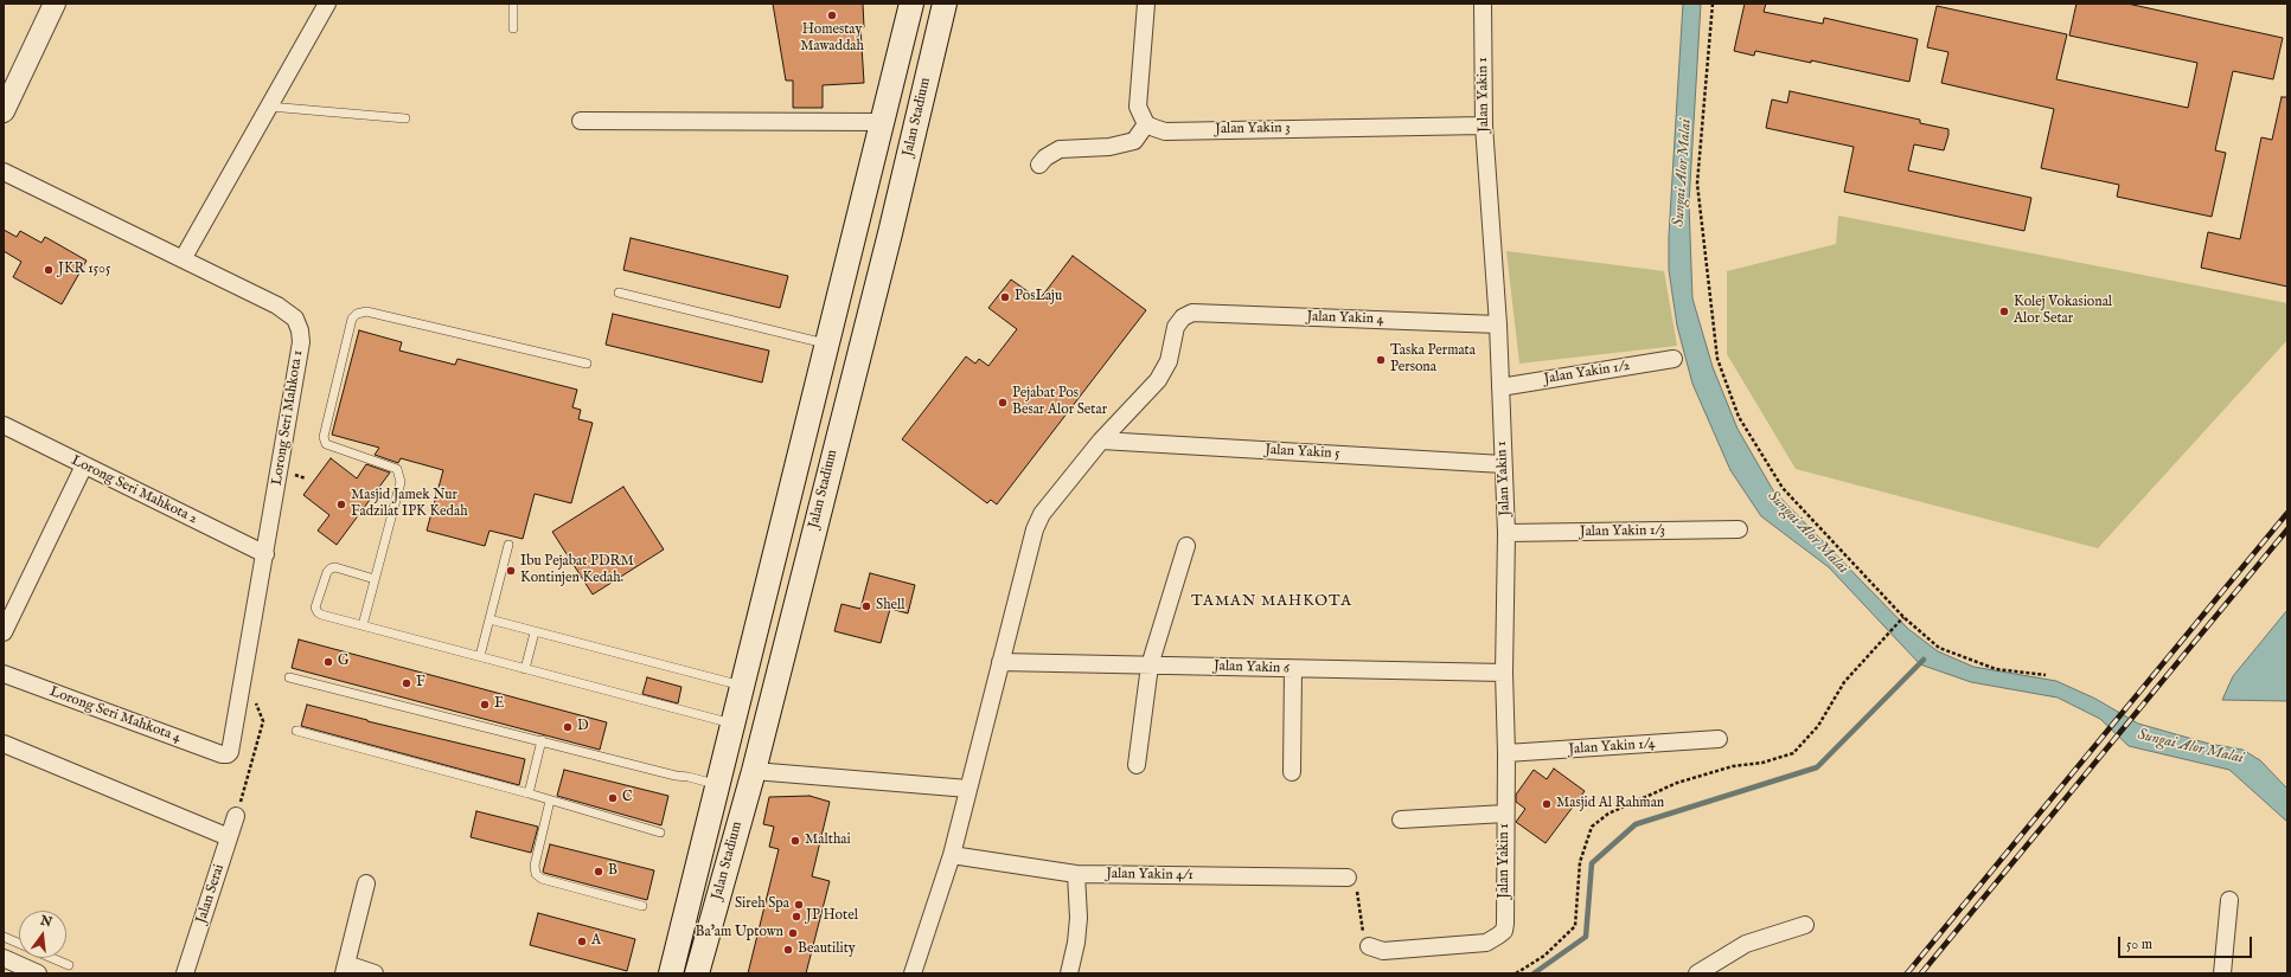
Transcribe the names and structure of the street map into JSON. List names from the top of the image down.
{
  "streets": {
    "main road": ["Jalan Stadium"],
    "street": [
      "Jalan Yakin 1",
      "Jalan Yakin 3",
      "Jalan Yakin 4",
      "Jalan Yakin 1/2",
      "Lorong Seri Mahkota 1",
      "Jalan Yakin 5",
      "Lorong Seri Mahkota 2",
      "Jalan Yakin 1/3",
      "Jalan Yakin 6",
      "Lorong Seri Mahkota 4",
      "Jalan Yakin 1/4",
      "Jalan Yakin 4/1",
      "Jalan Serai"
    ]
  },
  "crossings": [
    ["Jalan Yakin 1", "Jalan Yakin 3"],
    ["Jalan Yakin 1", "Jalan Yakin 4"],
    ["Jalan Yakin 1", "Jalan Yakin 1/2"],
    ["Jalan Yakin 1", "Jalan Yakin 5"],
    ["Jalan Yakin 1", "Jalan Yakin 1/3"],
    ["Jalan Yakin 1", "Jalan Yakin 6"],
    ["Jalan Yakin 1", "Jalan Yakin 1/4"],
    ["Jalan Yakin 4", "Jalan Yakin 5"],
    ["Lorong Seri Mahkota 1", "Lorong Seri Mahkota 2"],
    ["Lorong Seri Mahkota 1", "Lorong Seri Mahkota 4"]
  ],
  "districts": ["TAMAN MAHKOTA"],
  "water": ["Sungai Alor Malai"],
  "places": [
    "Homestay Mawaddah",
    "JKR 1505",
    "PosLaju",
    "Kolej Vokasional Alor Setar",
    "Taska Permata Persona",
    "Pejabat Pos Besar Alor Setar",
    "Masjid Jamek Nur Fadzilat IPK Kedah",
    "Ibu Pejabat PDRM Kontinjen Kedah.",
    "Shell",
    "G",
    "F",
    "E",
    "D",
    "C",
    "Masjid Al Rahman",
    "Malthai",
    "B",
    "Sireh Spa",
    "JP Hotel",
    "Ba'am Uptown",
    "A",
    "Beautility"
  ],
  "scale_bar": "50 m",
  "north": "top"
}
